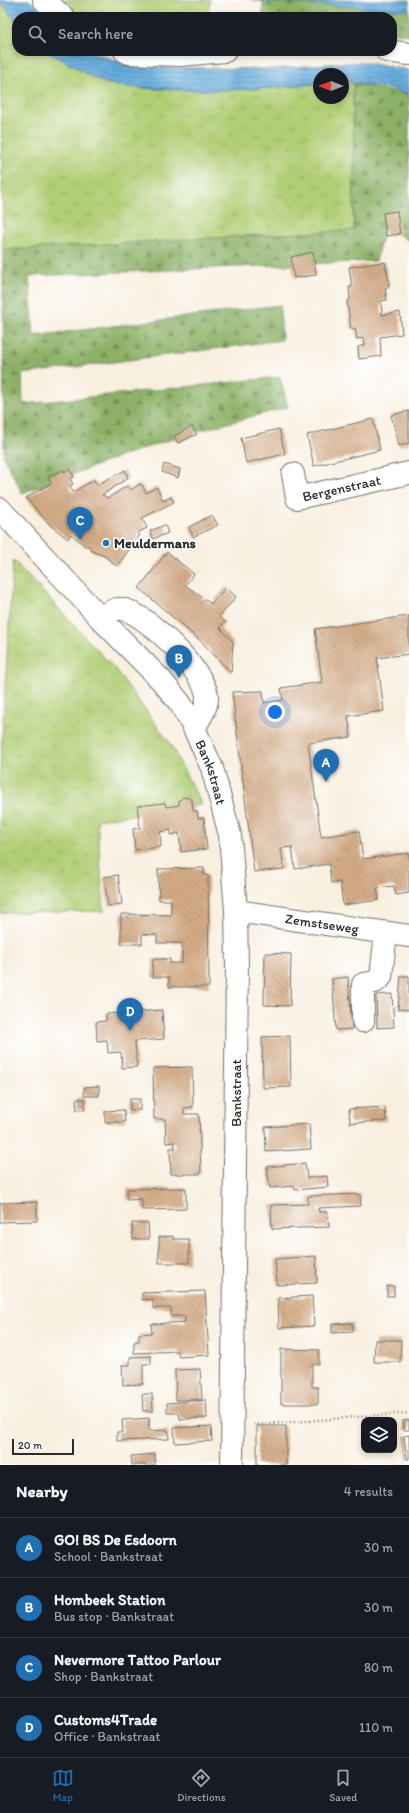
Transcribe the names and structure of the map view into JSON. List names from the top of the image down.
{
  "streets": {
    "street": ["Bergenstraat", "Bankstraat", "Zemstseweg"]
  },
  "crossings": [
    ["Bankstraat", "Zemstseweg"]
  ],
  "places": ["Meuldermans"],
  "scale_bar": "20 m",
  "north": "left",
  "page": {
    "search": "Search here",
    "pins": [
      "C",
      "B",
      "A",
      "D"
    ],
    "scale": "20 m",
    "heading": ["Nearby", "4 results"],
    "list": [
      {
        "mark": "A",
        "name": "GO! BS De Esdoorn",
        "note": "School · Bankstraat",
        "value": "30 m"
      },
      {
        "mark": "B",
        "name": "Hombeek Station",
        "note": "Bus stop · Bankstraat",
        "value": "30 m"
      },
      {
        "mark": "C",
        "name": "Nevermore Tattoo Parlour",
        "note": "Shop · Bankstraat",
        "value": "80 m"
      },
      {
        "mark": "D",
        "name": "Customs4Trade",
        "note": "Office · Bankstraat",
        "value": "110 m"
      }
    ],
    "nav": ["Map", "Directions", "Saved"]
  }
}
